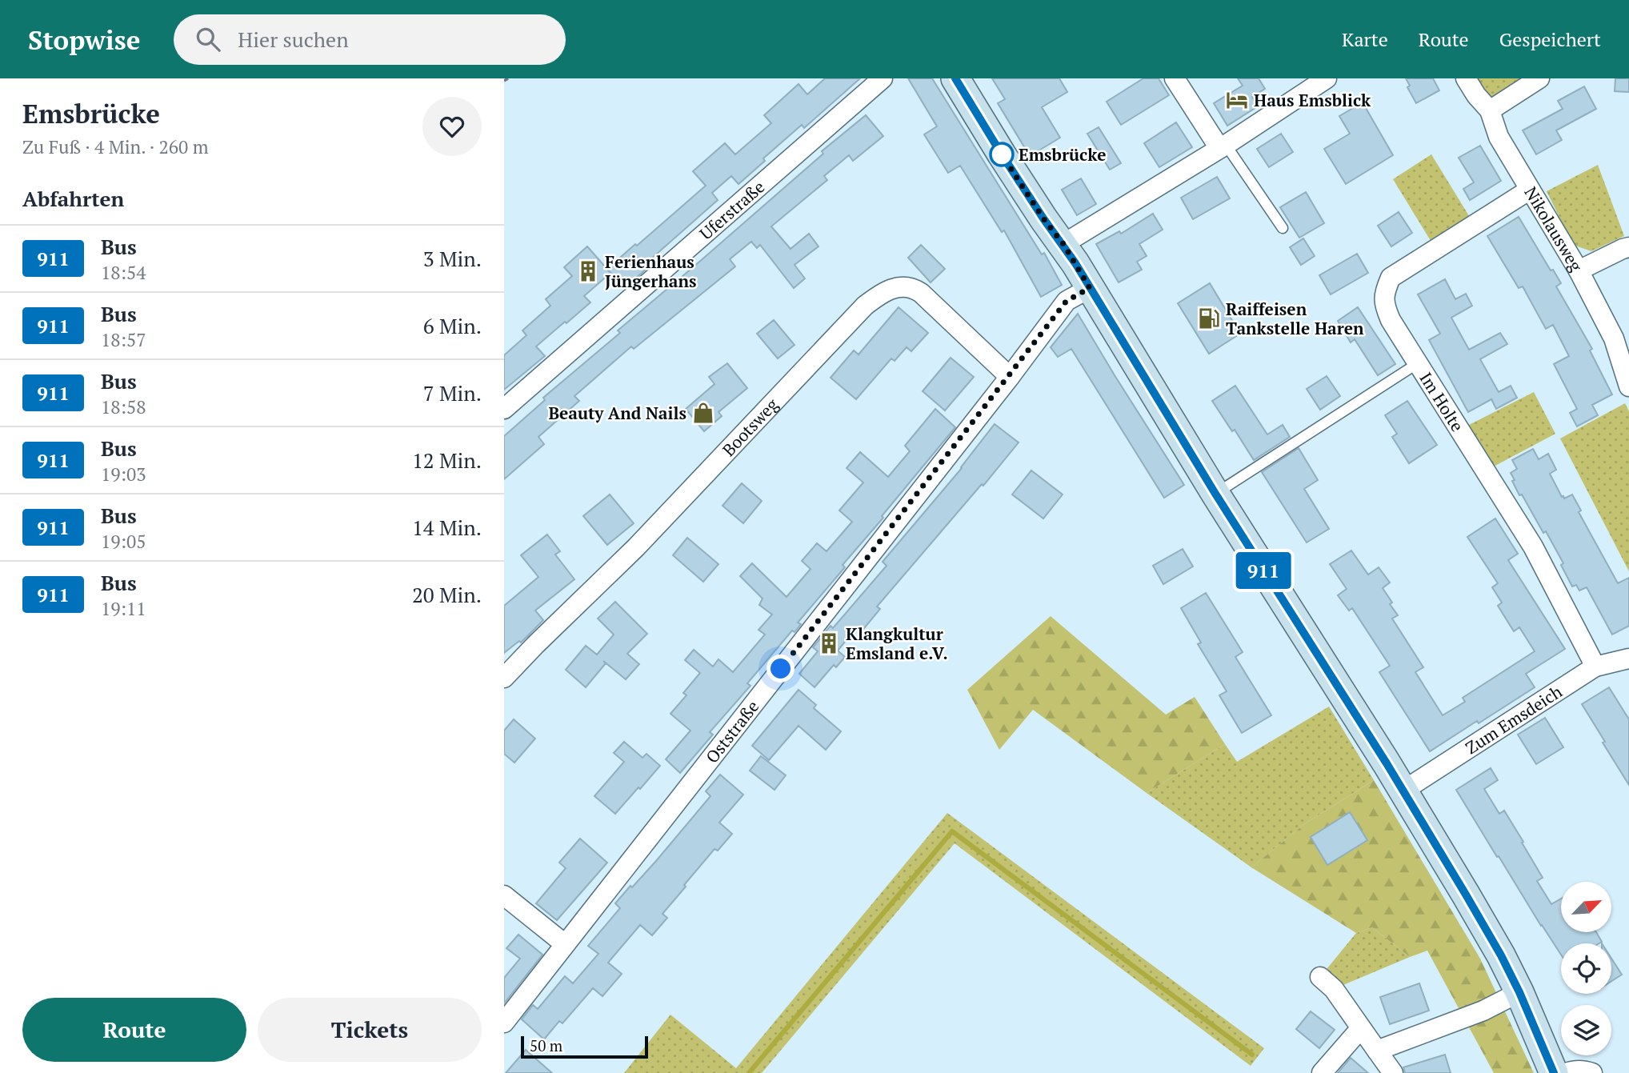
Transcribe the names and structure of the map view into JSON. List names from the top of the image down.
{
  "streets": {
    "street": [
      "Uferstraße",
      "Nikolausweg",
      "Im Holte",
      "Bootsweg",
      "Zum Emsdeich",
      "Oststraße"
    ]
  },
  "crossings": [
    ["Nikolausweg", "Im Holte"],
    ["Im Holte", "Zum Emsdeich"],
    ["Bootsweg", "Oststraße"]
  ],
  "places": {
    "hotel": ["Haus Emsblick"],
    "other": ["Emsbrücke"],
    "building": ["Ferienhaus Jüngerhans", "Klangkultur Emsland e.V."],
    "fuel station": ["Raiffeisen Tankstelle Haren"],
    "shop": ["Beauty And Nails"]
  },
  "lines": ["bus line 911"],
  "scale_bar": "50 m",
  "north": "top right",
  "page": {
    "header": "Stopwise",
    "search": "Hier suchen",
    "nav": ["Karte", "Route", "Gespeichert"],
    "heading": [
      ["Emsbrücke", "Zu Fuß · 4 Min. · 260 m"],
      "Abfahrten"
    ],
    "on_map": "911",
    "list": [
      {
        "mark": "911",
        "name": "Bus",
        "note": "18:54",
        "value": "3 Min."
      },
      {
        "mark": "911",
        "name": "Bus",
        "note": "18:57",
        "value": "6 Min."
      },
      {
        "mark": "911",
        "name": "Bus",
        "note": "18:58",
        "value": "7 Min."
      },
      {
        "mark": "911",
        "name": "Bus",
        "note": "19:03",
        "value": "12 Min."
      },
      {
        "mark": "911",
        "name": "Bus",
        "note": "19:05",
        "value": "14 Min."
      },
      {
        "mark": "911",
        "name": "Bus",
        "note": "19:11",
        "value": "20 Min."
      }
    ],
    "buttons": ["Route", "Tickets"],
    "scale": "50 m"
  }
}
